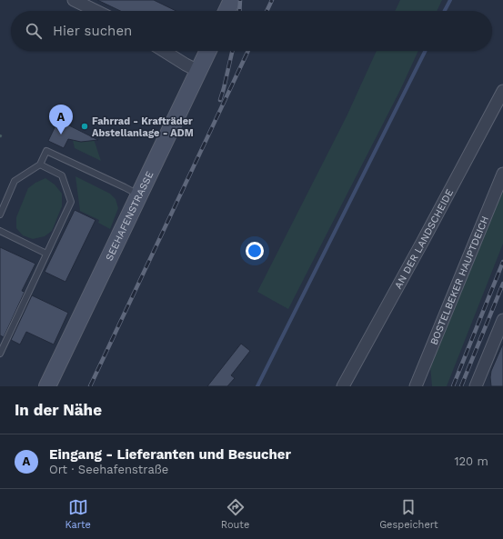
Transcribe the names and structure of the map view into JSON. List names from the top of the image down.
{
  "streets": {
    "main road": ["SEEHAFENSTRASSE"],
    "street": ["AN DER LANDSCHEIDE", "BOSTELBEKER HAUPTDEICH"]
  },
  "places": ["Fahrrad - Krafträder Abstellanlage - ADM"],
  "page": {
    "search": "Hier suchen",
    "pins": "A",
    "heading": "In der Nähe",
    "list": [
      {
        "mark": "A",
        "name": "Eingang - Lieferanten und Besucher",
        "note": "Ort · Seehafenstraße",
        "value": "120 m"
      }
    ],
    "nav": ["Karte", "Route", "Gespeichert"]
  }
}
